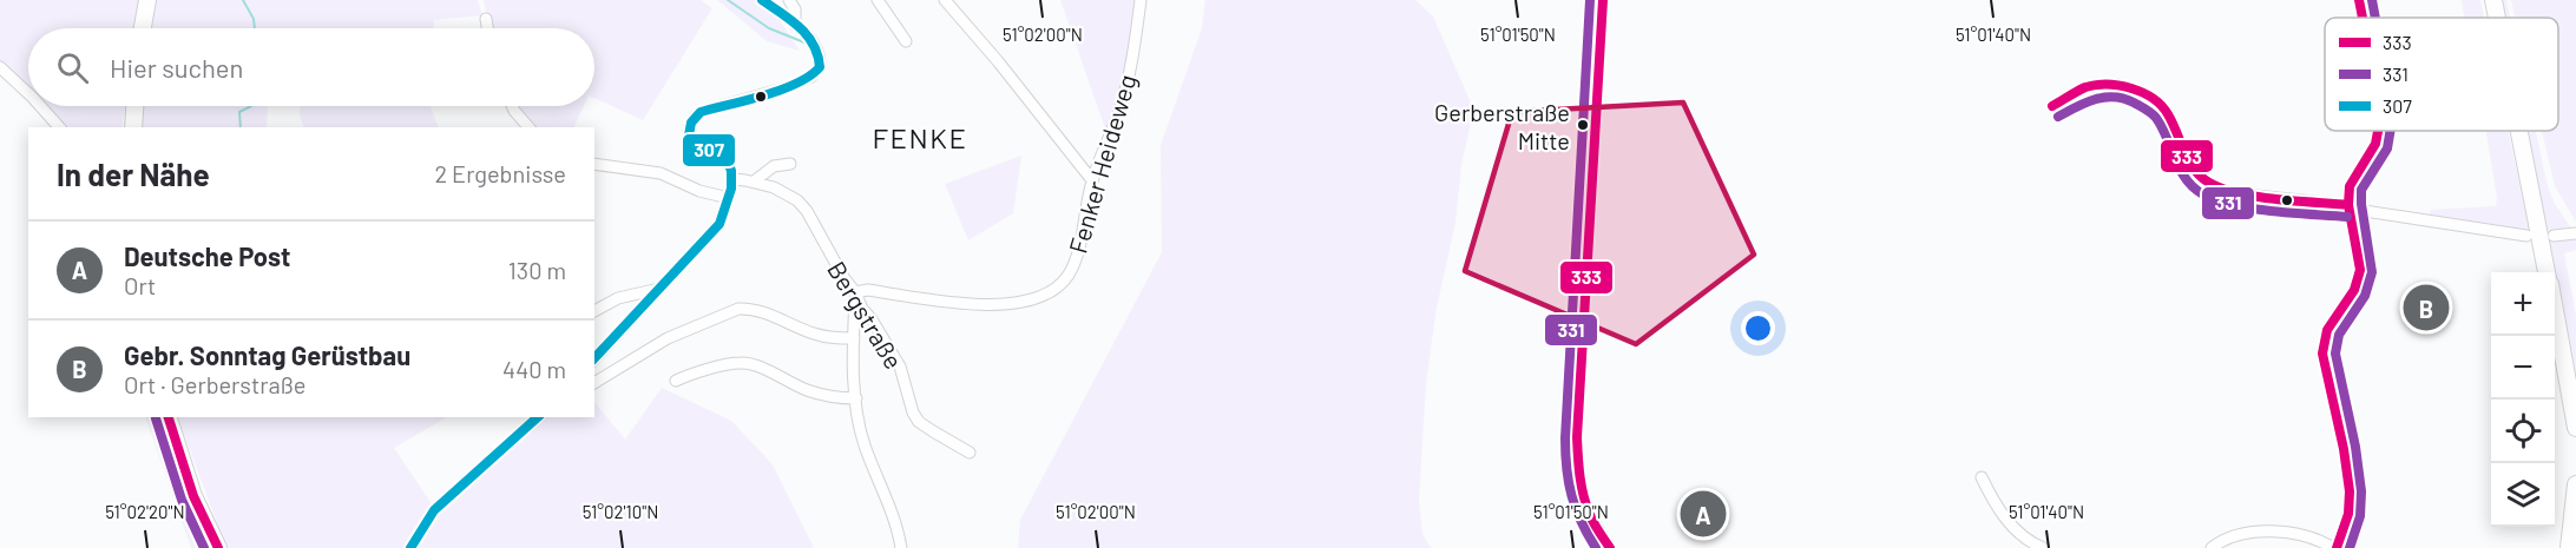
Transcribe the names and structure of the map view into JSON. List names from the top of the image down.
{
  "streets": {
    "street": ["Fenker Heideweg", "Bergstraße"]
  },
  "crossings": [
    ["Fenker Heideweg", "Bergstraße"]
  ],
  "districts": ["FENKE"],
  "places": ["Gerberstraße Mitte"],
  "lines": ["transit line 333", "transit line 331", "transit line 307"],
  "legend": ["333", "331", "307"],
  "page": {
    "search": "Hier suchen",
    "heading": ["In der Nähe", "2 Ergebnisse"],
    "list": [
      {
        "mark": "A",
        "name": "Deutsche Post",
        "note": "Ort",
        "value": "130 m"
      },
      {
        "mark": "B",
        "name": "Gebr. Sonntag Gerüstbau",
        "note": "Ort · Gerberstraße",
        "value": "440 m"
      }
    ],
    "map_buttons": ["+", "−"],
    "pins": ["B", "A"]
  },
  "coordinates": [
    "51°02'00\"N",
    "51°01'50\"N",
    "51°01'40\"N",
    "51°02'20\"N",
    "51°02'10\"N"
  ]
}
